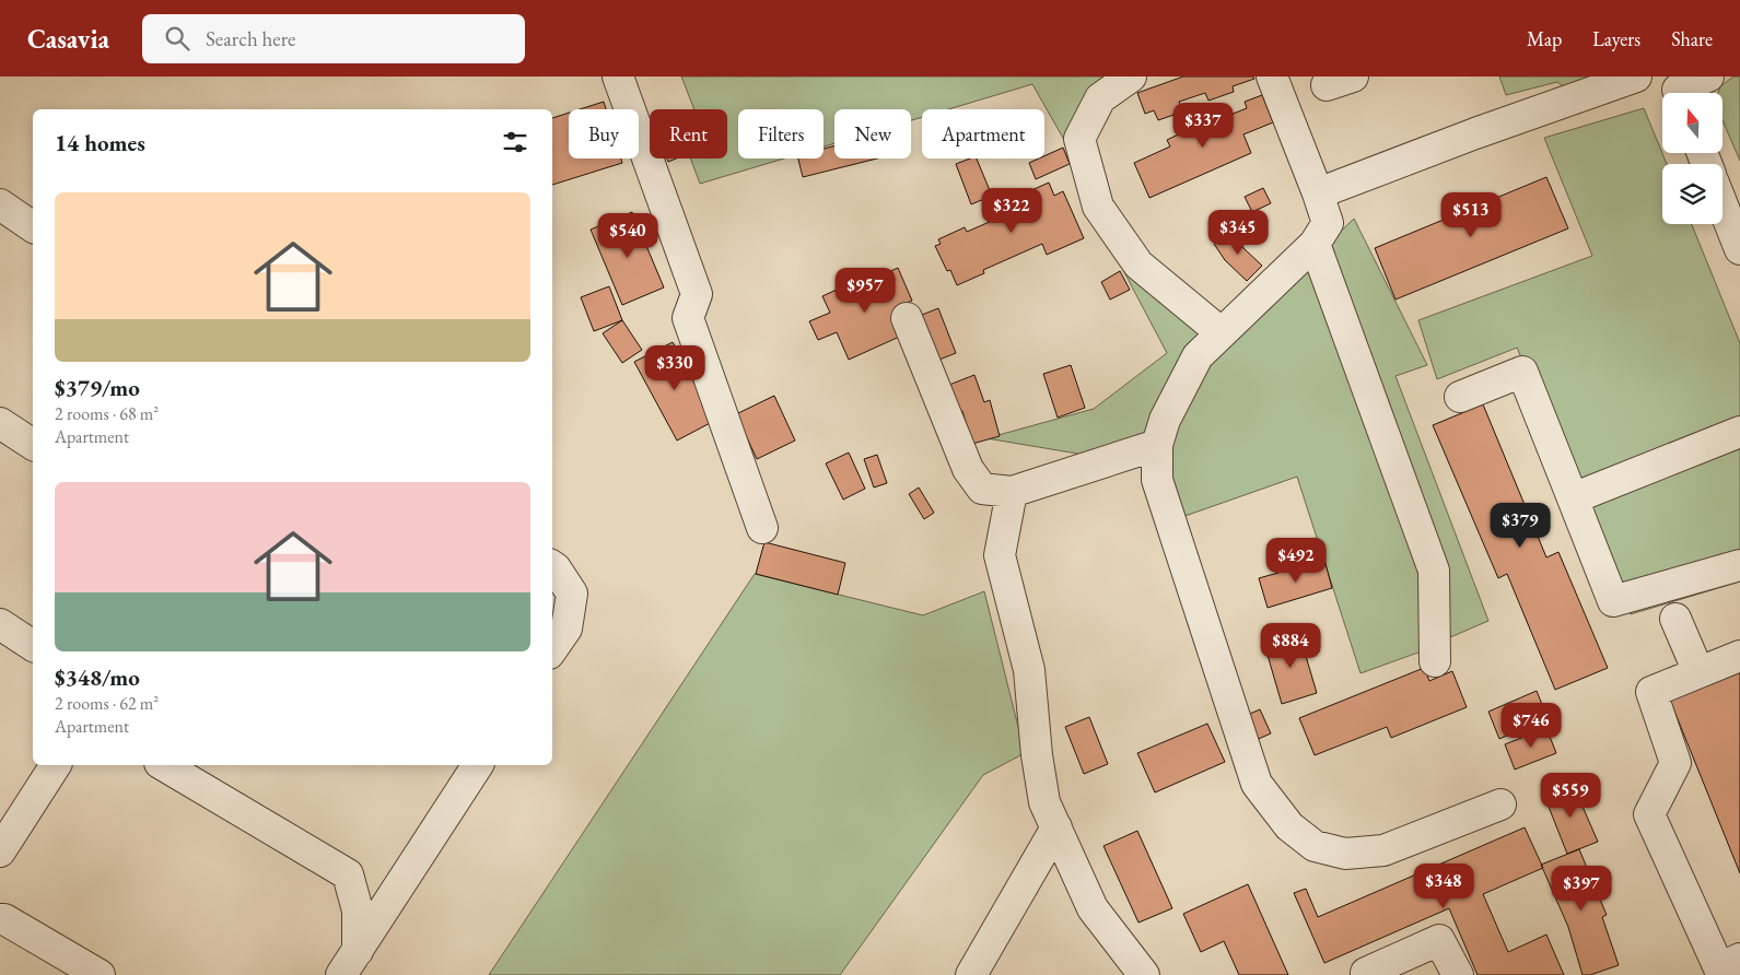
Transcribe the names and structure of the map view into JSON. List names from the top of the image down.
{
  "north": "top",
  "page": {
    "header": "Casavia",
    "search": "Search here",
    "nav": ["Map", "Layers", "Share"],
    "price": [
      "$337",
      "$322",
      "$513",
      "$345",
      "$540",
      "$957",
      "$330",
      "$379",
      "$492",
      "$884",
      "$746",
      "$559",
      "$348",
      "$397"
    ],
    "chip": [
      "Buy",
      "Rent",
      "Filters",
      "New",
      "Apartment"
    ],
    "heading": "14 homes",
    "list": [
      {
        "name": "$379/mo",
        "note": "2 rooms · 68 m² · Apartment"
      },
      {
        "name": "$348/mo",
        "note": "2 rooms · 62 m² · Apartment"
      }
    ]
  }
}
